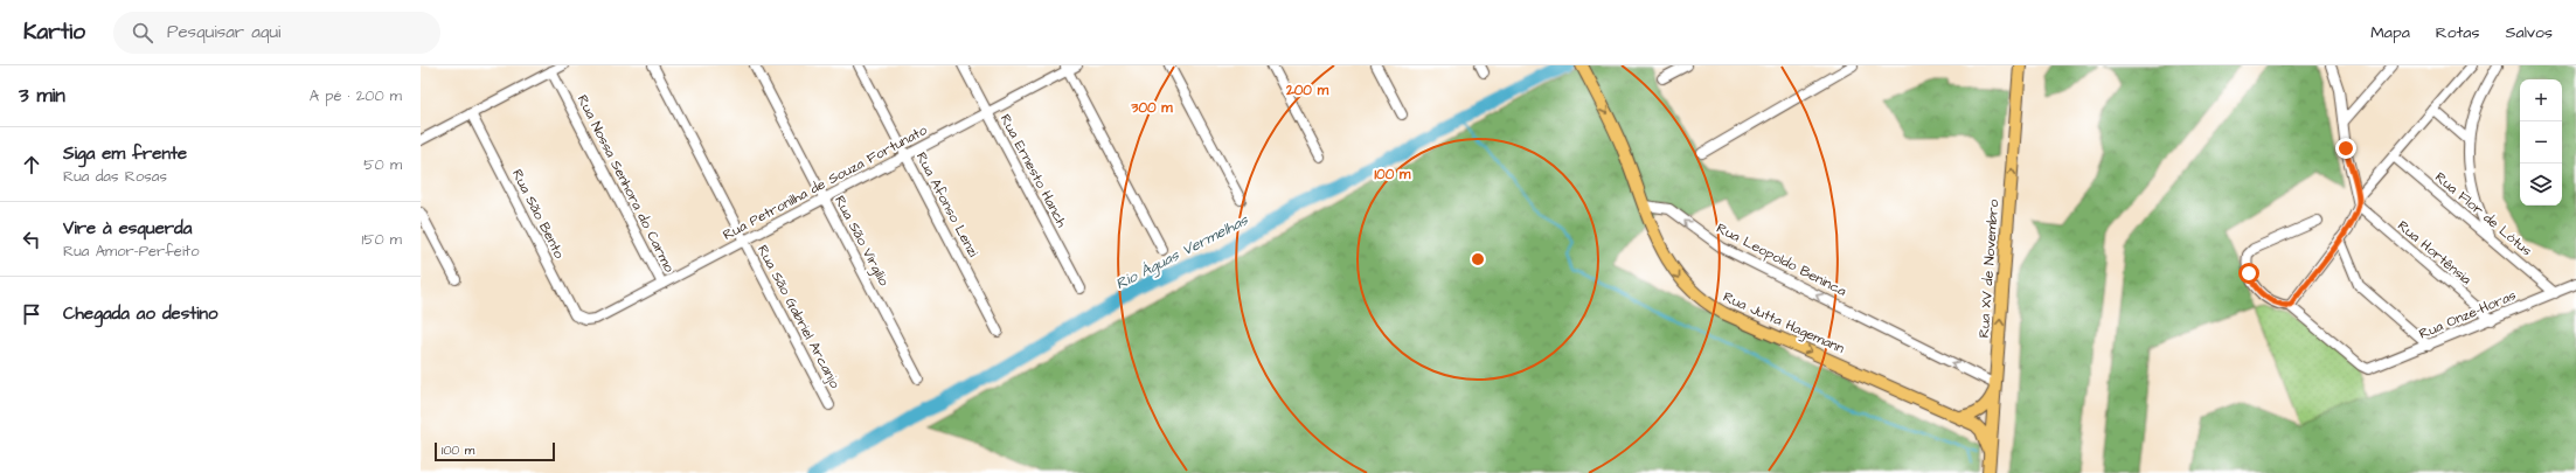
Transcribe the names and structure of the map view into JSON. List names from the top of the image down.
{
  "streets": {
    "main road": ["Rua XV de Novembro", "Rua Jutta Hagemann"],
    "street": [
      "Rua Ernesto Hanch",
      "Rua Petronilha de Souza Fortunato",
      "Rua Nossa Senhora do Carmo",
      "Rua Afonso Lenzi",
      "Rua São Bento",
      "Rua Flor de Lótus",
      "Rua São Virgílio",
      "Rua Hortênsia",
      "Rua Leopoldo Beninca",
      "Rua Onze-Horas",
      "Rua São Gabriel Arcanjo"
    ]
  },
  "crossings": [
    ["Rua Ernesto Hanch", "Rua Petronilha de Souza Fortunato"],
    ["Rua Petronilha de Souza Fortunato", "Rua Nossa Senhora do Carmo"],
    ["Rua Petronilha de Souza Fortunato", "Rua Afonso Lenzi"],
    ["Rua Petronilha de Souza Fortunato", "Rua São Bento"],
    ["Rua Petronilha de Souza Fortunato", "Rua São Virgílio"],
    ["Rua Petronilha de Souza Fortunato", "Rua São Gabriel Arcanjo"],
    ["Rua Flor de Lótus", "Rua Onze-Horas"],
    ["Rua Hortênsia", "Rua Onze-Horas"],
    ["Rua Leopoldo Beninca", "Rua XV de Novembro"],
    ["Rua Leopoldo Beninca", "Rua Jutta Hagemann"],
    ["Rua XV de Novembro", "Rua Jutta Hagemann"]
  ],
  "one_way": ["Rua Leopoldo Beninca", "Rua XV de Novembro", "Rua Jutta Hagemann"],
  "water": ["Rio Águas Vermelhas"],
  "scale_bar": "100 m",
  "page": {
    "header": "Kartio",
    "search": "Pesquisar aqui",
    "nav": ["Mapa", "Rotas", "Salvos"],
    "heading": ["3 min", "A pé · 200 m"],
    "map_buttons": ["+", "−"],
    "list": [
      ["Siga em frente", "Rua das Rosas", "50 m"],
      ["Vire à esquerda", "Rua Amor-Perfeito", "150 m"],
      "Chegada ao destino"
    ],
    "scale": "100 m"
  },
  "rings": ["200 m", "300 m", "100 m"]
}
